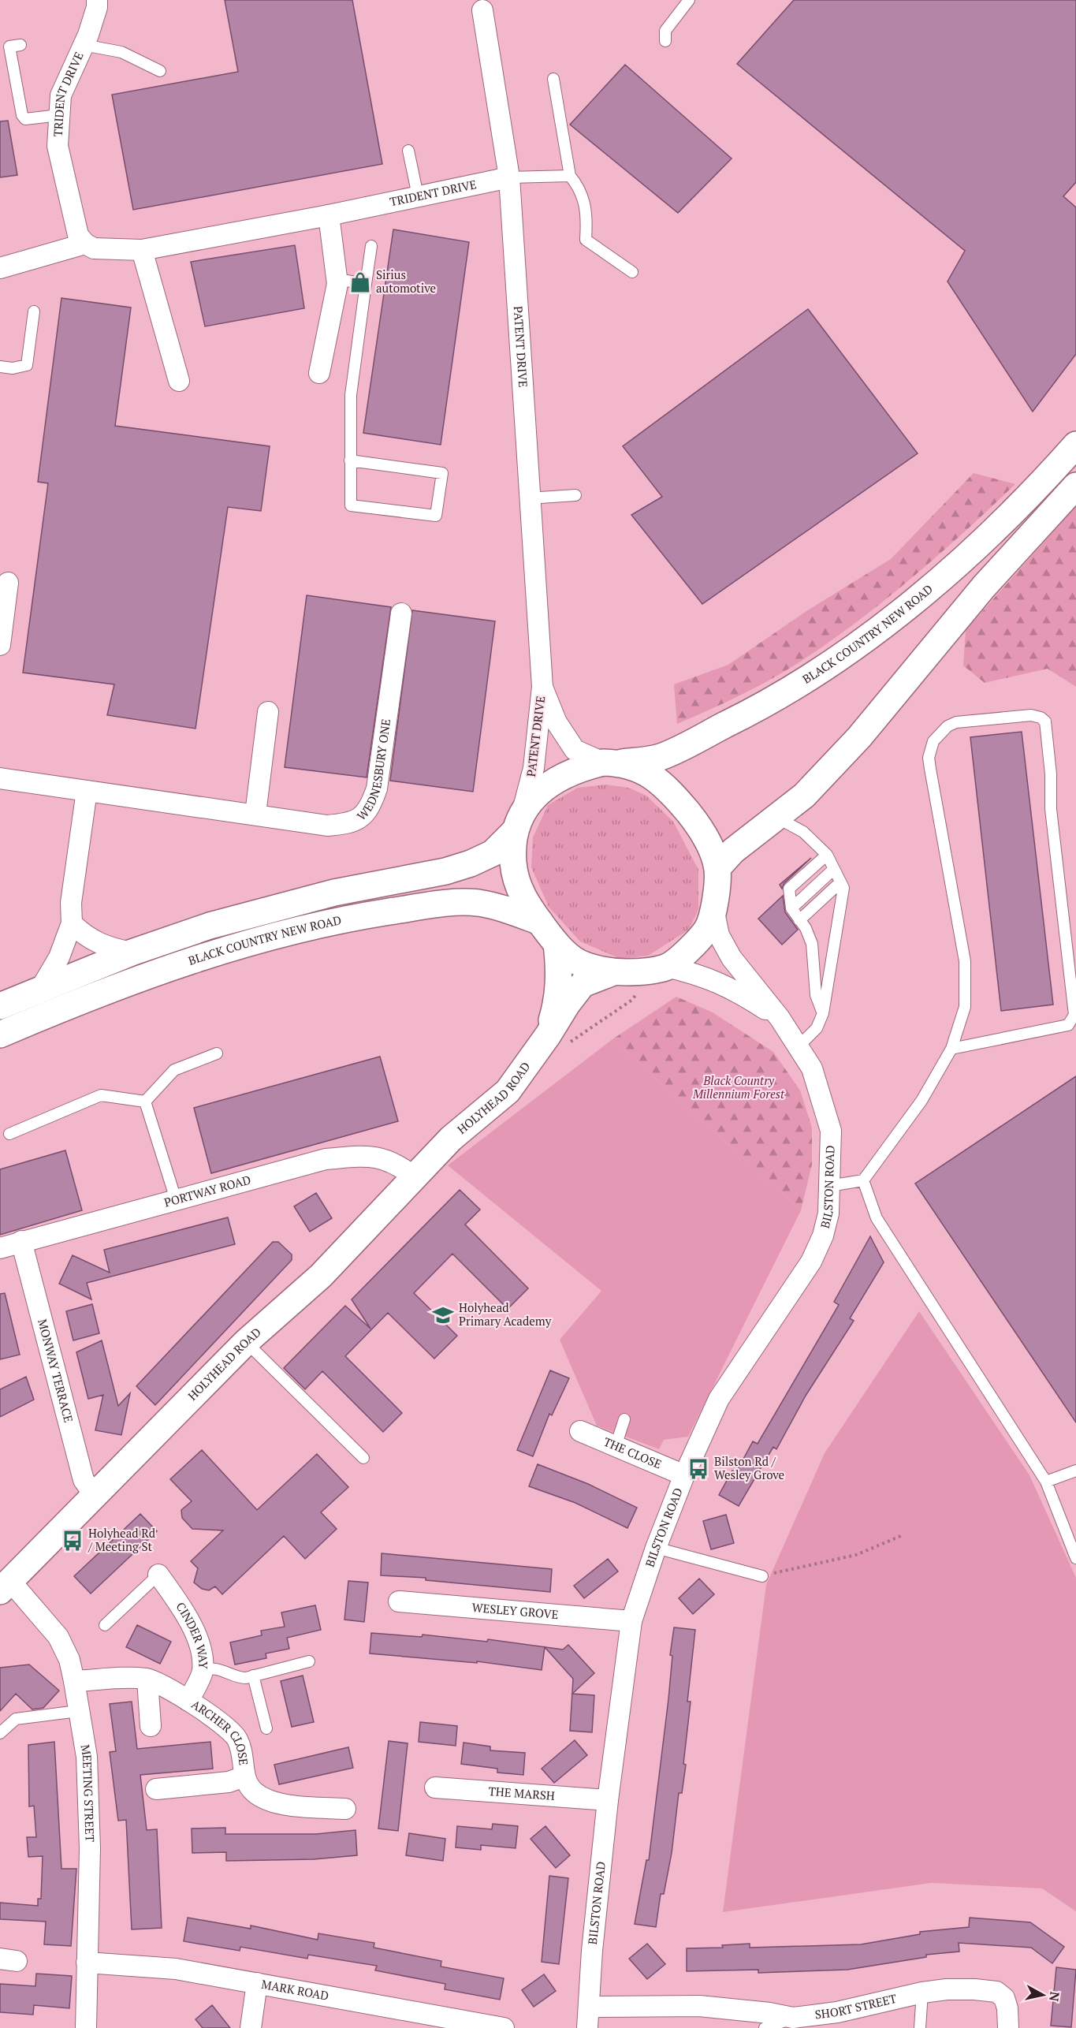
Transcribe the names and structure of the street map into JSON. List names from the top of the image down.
{
  "streets": {
    "main road": ["BLACK COUNTRY NEW ROAD", "HOLYHEAD ROAD"],
    "street": [
      "TRIDENT DRIVE",
      "PATENT DRIVE",
      "WEDNESBURY ONE",
      "BILSTON ROAD",
      "PORTWAY ROAD",
      "MONWAY TERRACE",
      "THE CLOSE",
      "WESLEY GROVE",
      "CINDER WAY",
      "ARCHER CLOSE",
      "MEETING STREET",
      "THE MARSH",
      "MARK ROAD",
      "SHORT STREET"
    ]
  },
  "crossings": [
    ["TRIDENT DRIVE", "PATENT DRIVE"],
    ["PATENT DRIVE", "BLACK COUNTRY NEW ROAD"],
    ["HOLYHEAD ROAD", "PORTWAY ROAD"],
    ["HOLYHEAD ROAD", "MONWAY TERRACE"],
    ["HOLYHEAD ROAD", "MEETING STREET"],
    ["BILSTON ROAD", "THE CLOSE"],
    ["BILSTON ROAD", "WESLEY GROVE"],
    ["BILSTON ROAD", "THE MARSH"],
    ["BILSTON ROAD", "SHORT STREET"],
    ["PORTWAY ROAD", "MONWAY TERRACE"],
    ["CINDER WAY", "ARCHER CLOSE"],
    ["ARCHER CLOSE", "MEETING STREET"],
    ["MEETING STREET", "MARK ROAD"]
  ],
  "parks": ["Black Country Millennium Forest"],
  "places": {
    "shop": ["Sirius automotive"],
    "school or university": ["Holyhead Primary Academy"],
    "bus stop": ["Bilston Rd / Wesley Grove", "Holyhead Rd / Meeting St"]
  },
  "north": "right"
}
